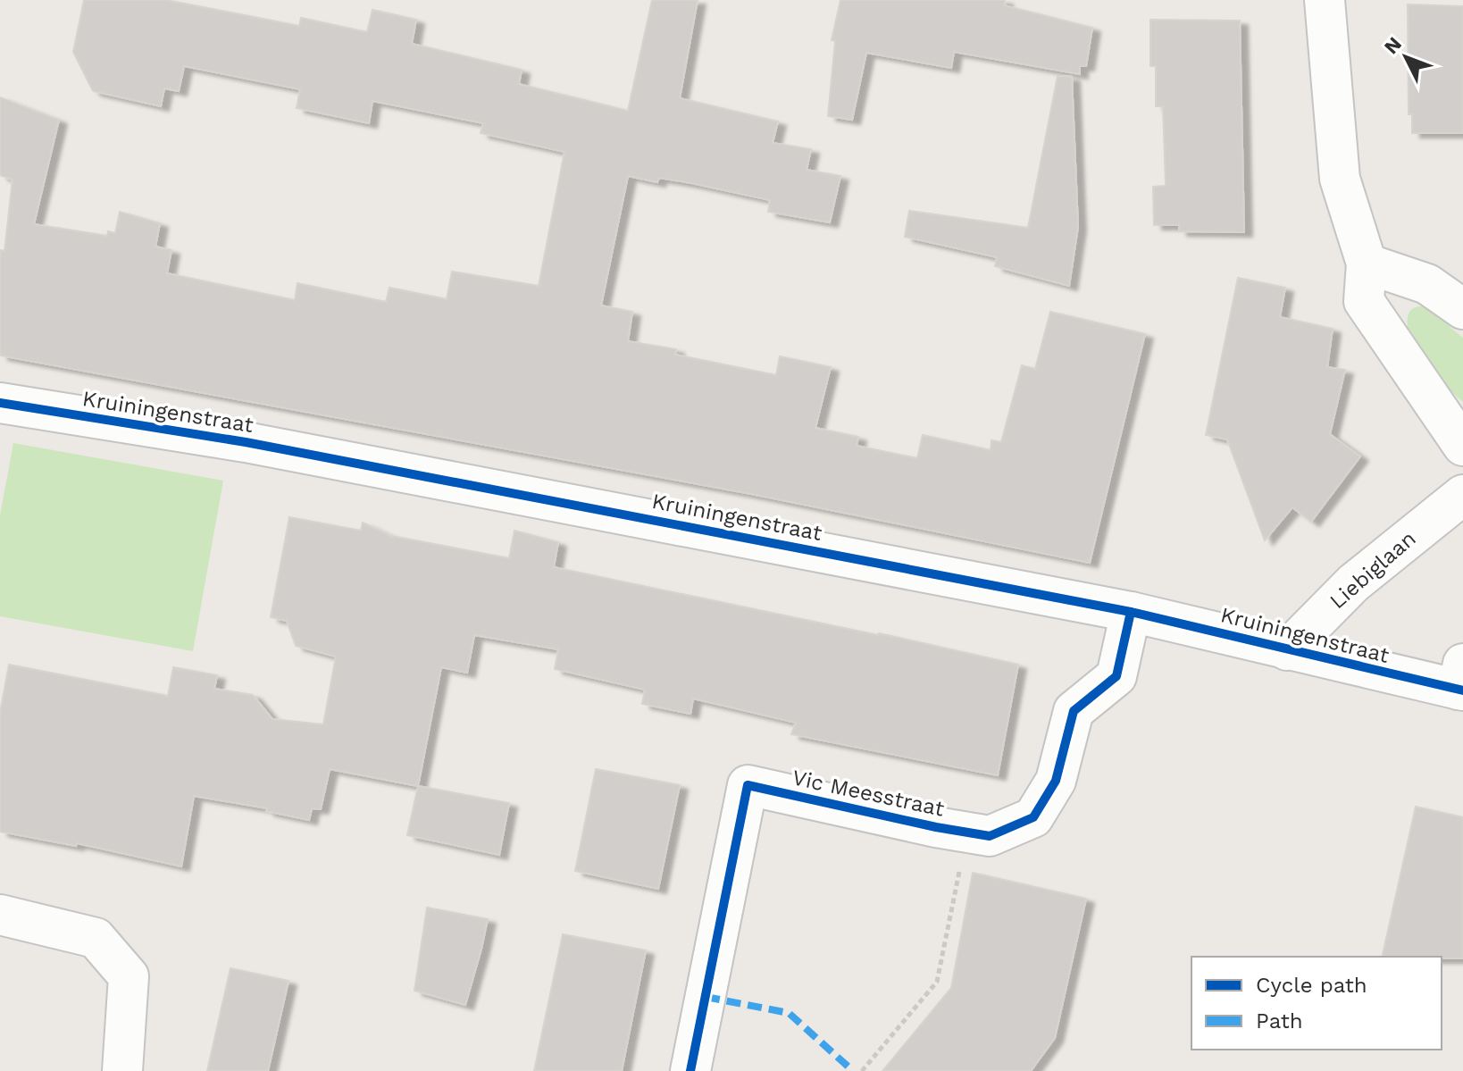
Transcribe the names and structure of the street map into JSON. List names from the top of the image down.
{
  "streets": {
    "street": ["Kruiningenstraat", "Liebiglaan", "Vic Meesstraat"]
  },
  "crossings": [
    ["Kruiningenstraat", "Liebiglaan"],
    ["Kruiningenstraat", "Vic Meesstraat"]
  ],
  "legend": ["Cycle path", "Path"],
  "north": "top left"
}
